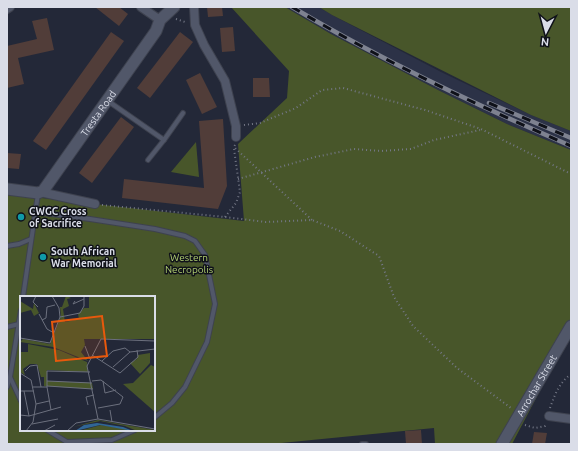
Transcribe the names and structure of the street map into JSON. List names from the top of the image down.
{
  "streets": {
    "street": ["Tresta Road", "Arrochar Street"]
  },
  "parks": ["Western Necropolis"],
  "places": ["CWGC Cross of Sacrifice", "South African War Memorial"],
  "north": "bottom"
}
